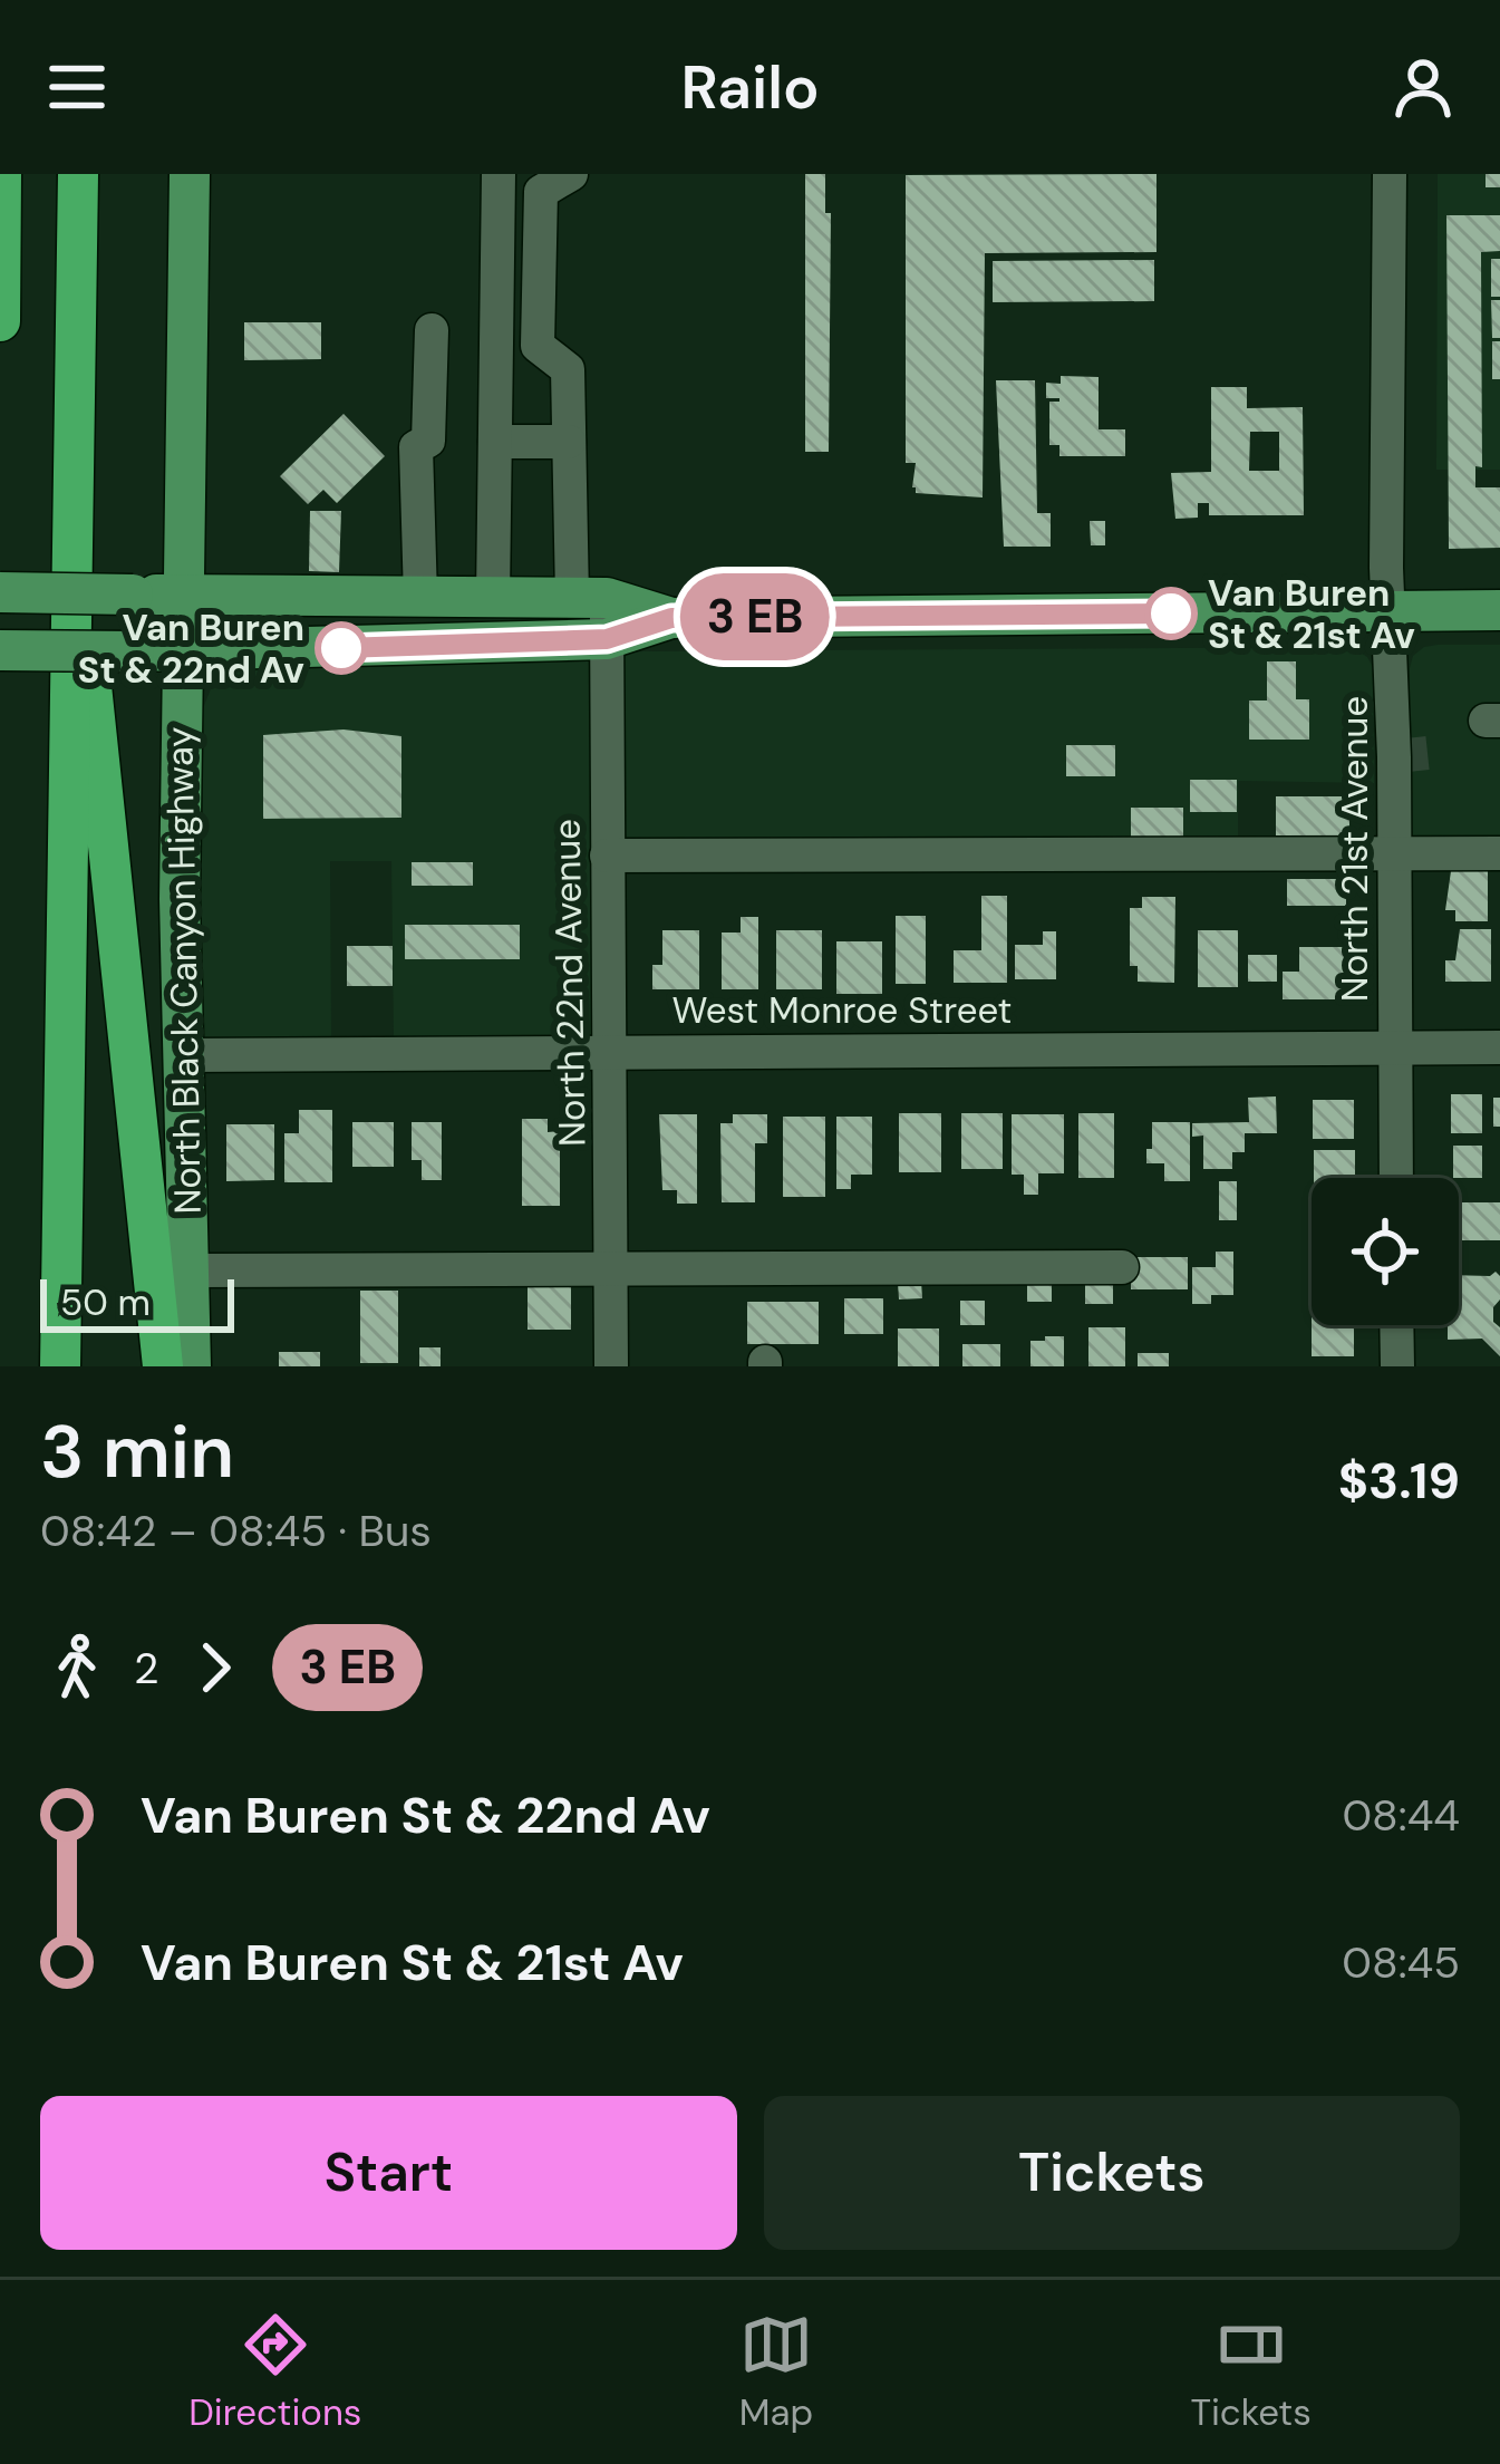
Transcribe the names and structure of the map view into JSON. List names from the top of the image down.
{
  "streets": {
    "main road": ["North Black Canyon Highway"],
    "street": ["North 21st Avenue", "North 22nd Avenue", "West Monroe Street"]
  },
  "crossings": [
    ["North 21st Avenue", "West Monroe Street"],
    ["North Black Canyon Highway", "West Monroe Street"],
    ["North 22nd Avenue", "West Monroe Street"]
  ],
  "places": ["Van Buren St & 21st Av", "Van Buren St & 22nd Av"],
  "scale_bar": "50 m",
  "page": {
    "header": "Railo",
    "on_map": "3 EB",
    "scale": "50 m",
    "heading": ["3 min", "08:42 – 08:45 · Bus", "$3.19"],
    "legs": ["2", "3 EB"],
    "list": [
      {
        "name": "Van Buren St & 22nd Av",
        "value": "08:44"
      },
      {
        "name": "Van Buren St & 21st Av",
        "value": "08:45"
      }
    ],
    "buttons": ["Start", "Tickets"],
    "tabs": ["Directions", "Map", "Tickets"]
  }
}
